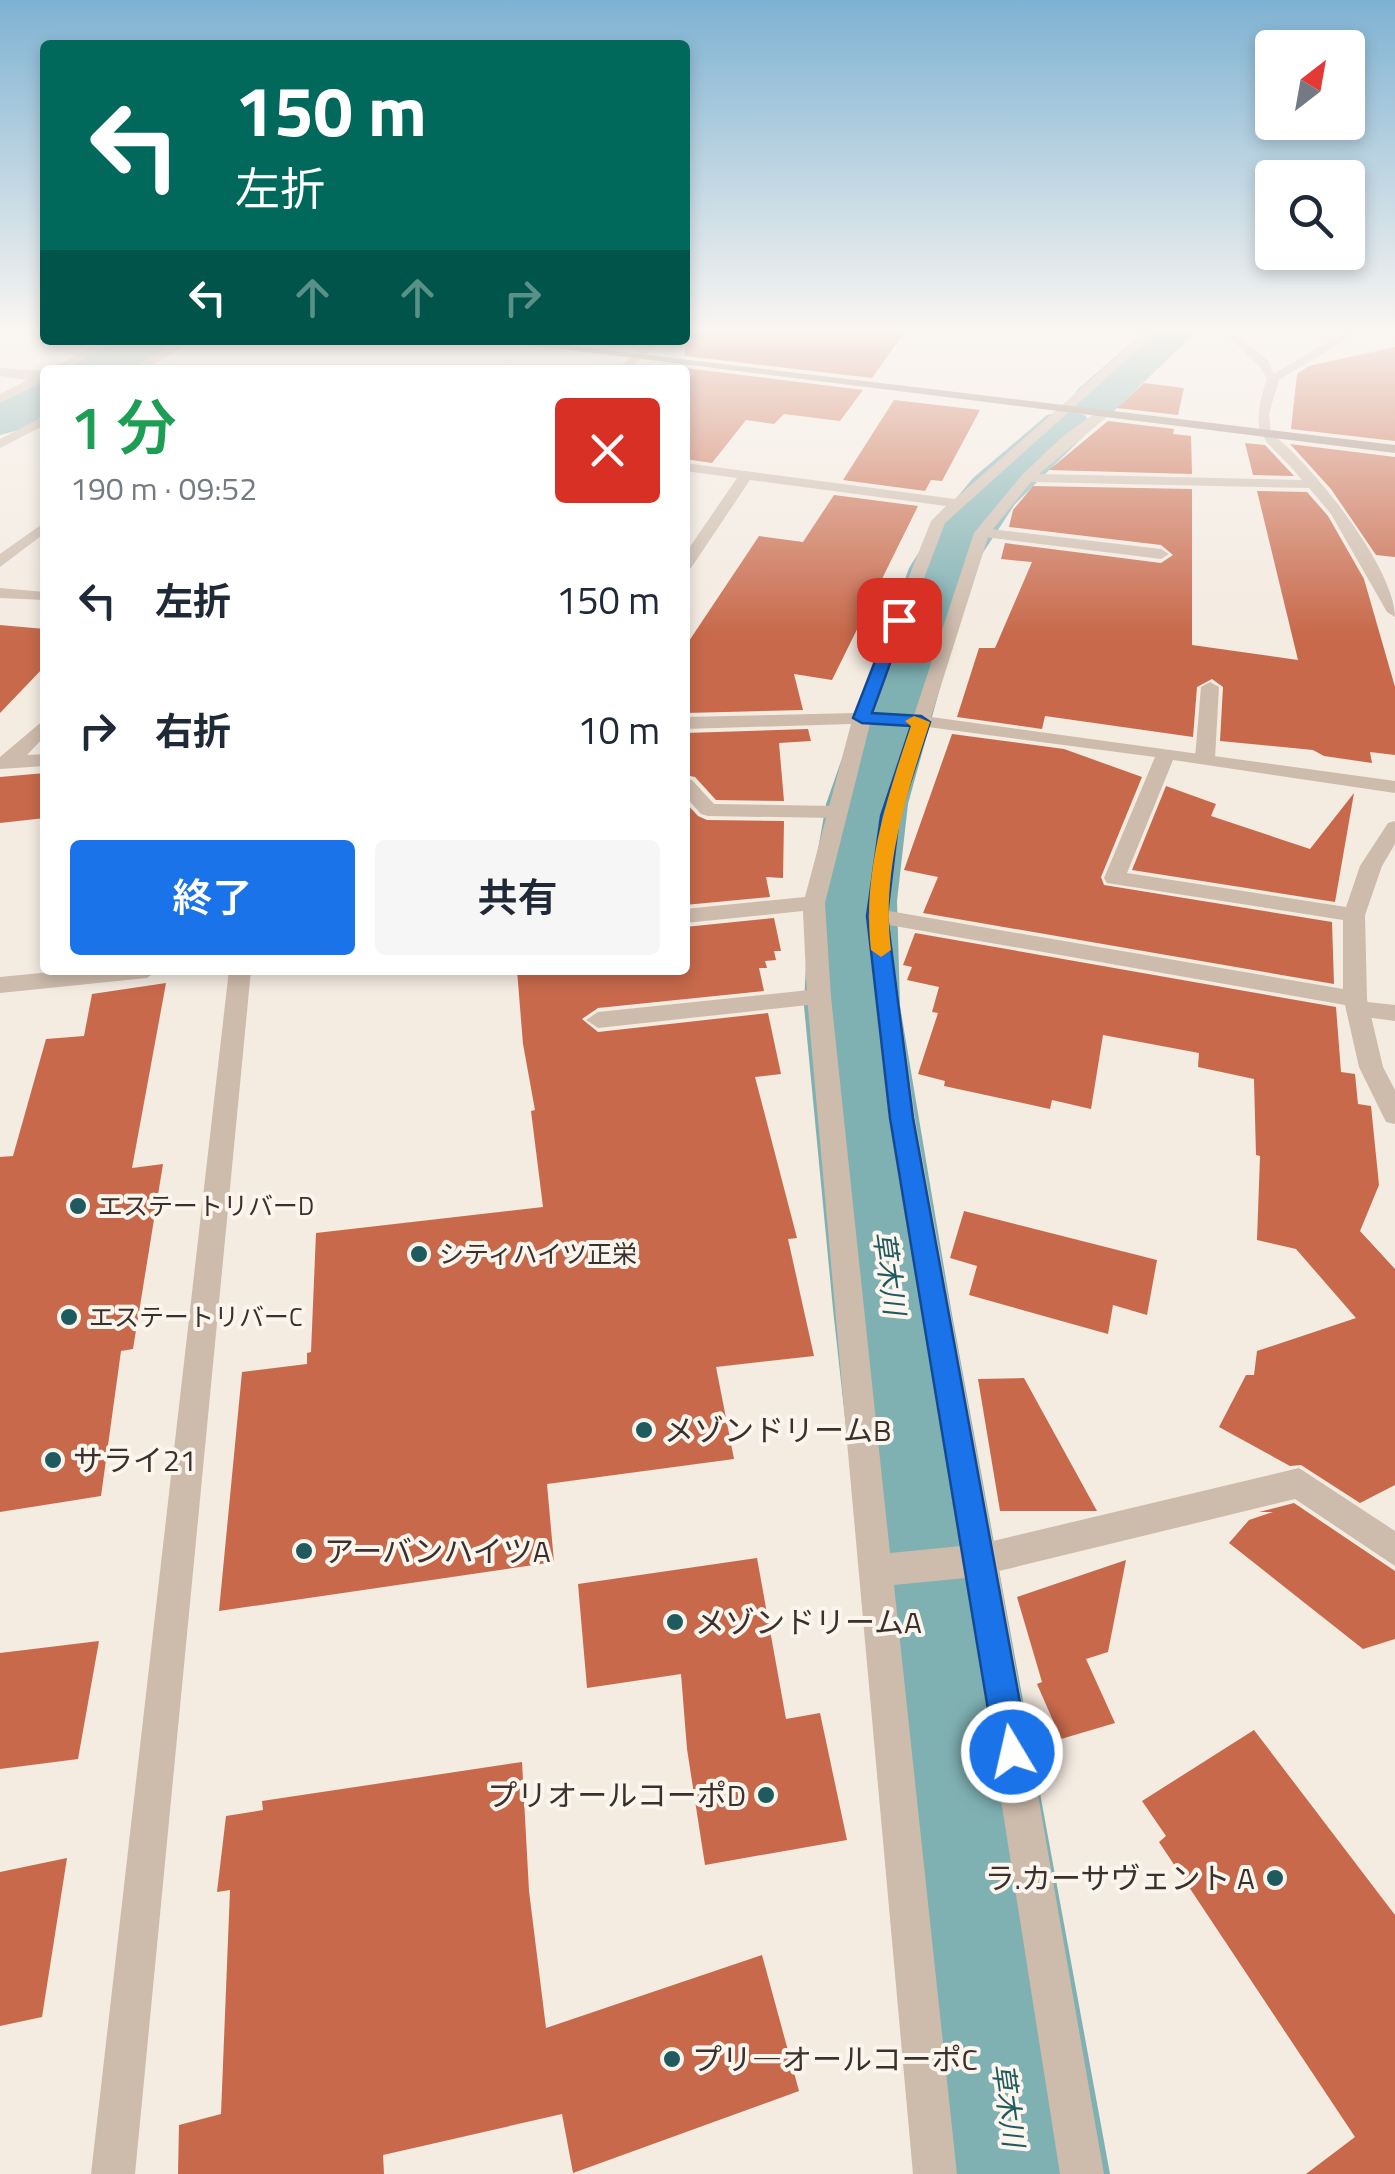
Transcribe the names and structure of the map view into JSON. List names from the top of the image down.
{
  "water": ["草木川"],
  "places": [
    "エステートリバーD",
    "シティハイツ正栄",
    "エステートリバーC",
    "メゾンドリームB",
    "サライ21",
    "アーバンハイツA",
    "メゾンドリームA",
    "プリオールコーポD",
    "ラ.カーサヴェント A",
    "プリ―オールコーポC"
  ],
  "north": "top right",
  "page": {
    "turn": ["150 m", "左折"],
    "heading": ["1 分", "190 m · 09:52"],
    "list": [
      {
        "name": "左折",
        "value": "150 m"
      },
      {
        "name": "右折",
        "value": "10 m"
      }
    ],
    "buttons": ["終了", "共有"]
  }
}
